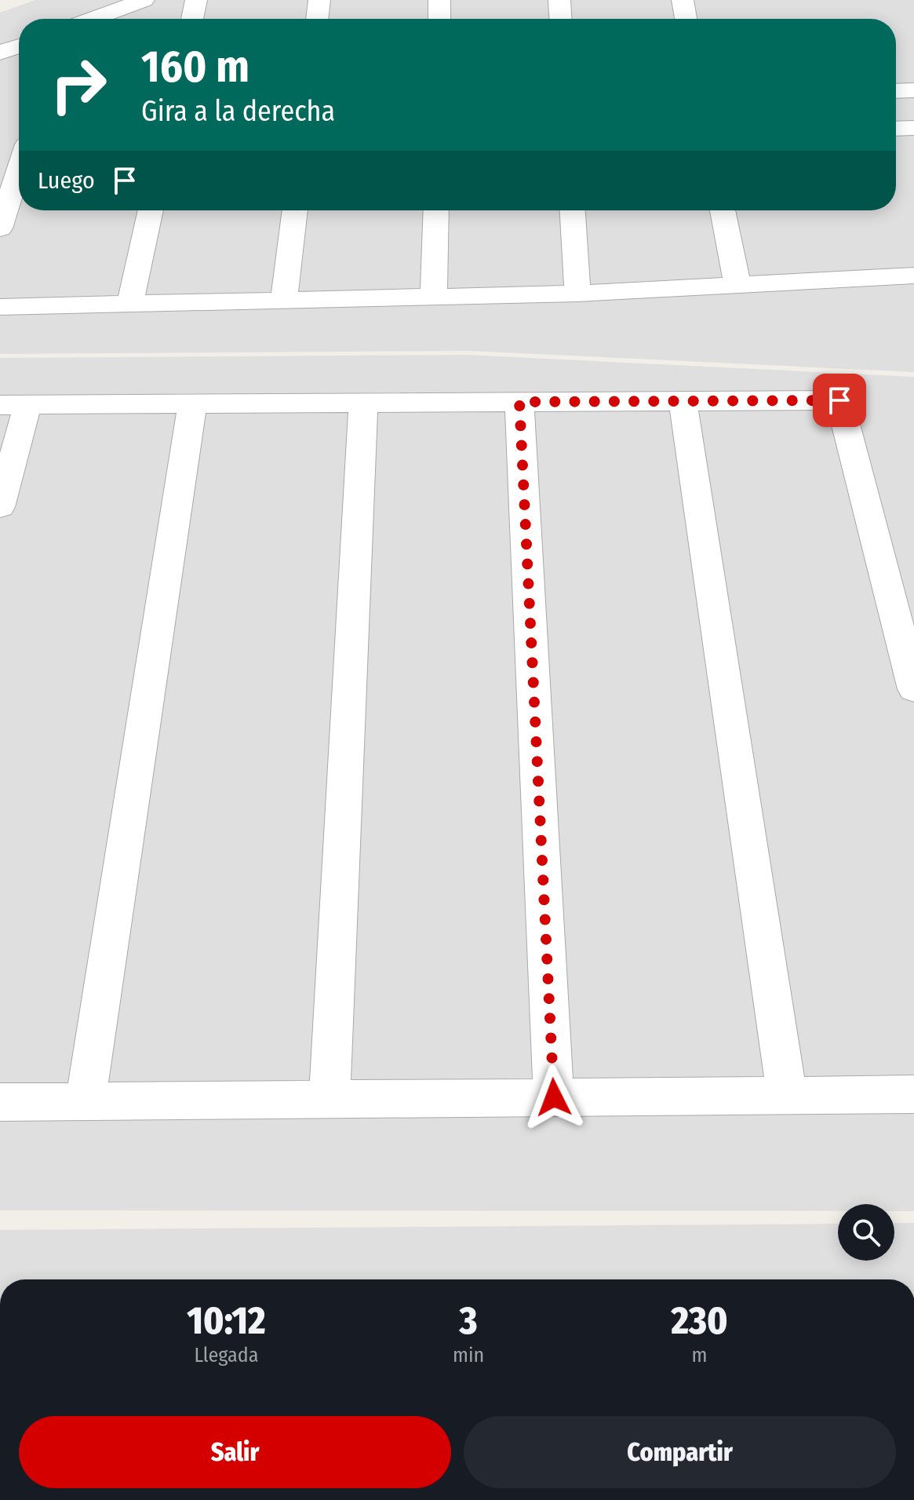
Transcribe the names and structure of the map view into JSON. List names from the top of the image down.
{
  "page": {
    "turn": ["160 m", "Gira a la derecha"],
    "then": "Luego",
    "eta": [
      "10:12",
      "Llegada",
      "3",
      "min",
      "230",
      "m"
    ],
    "buttons": ["Salir", "Compartir"]
  }
}
